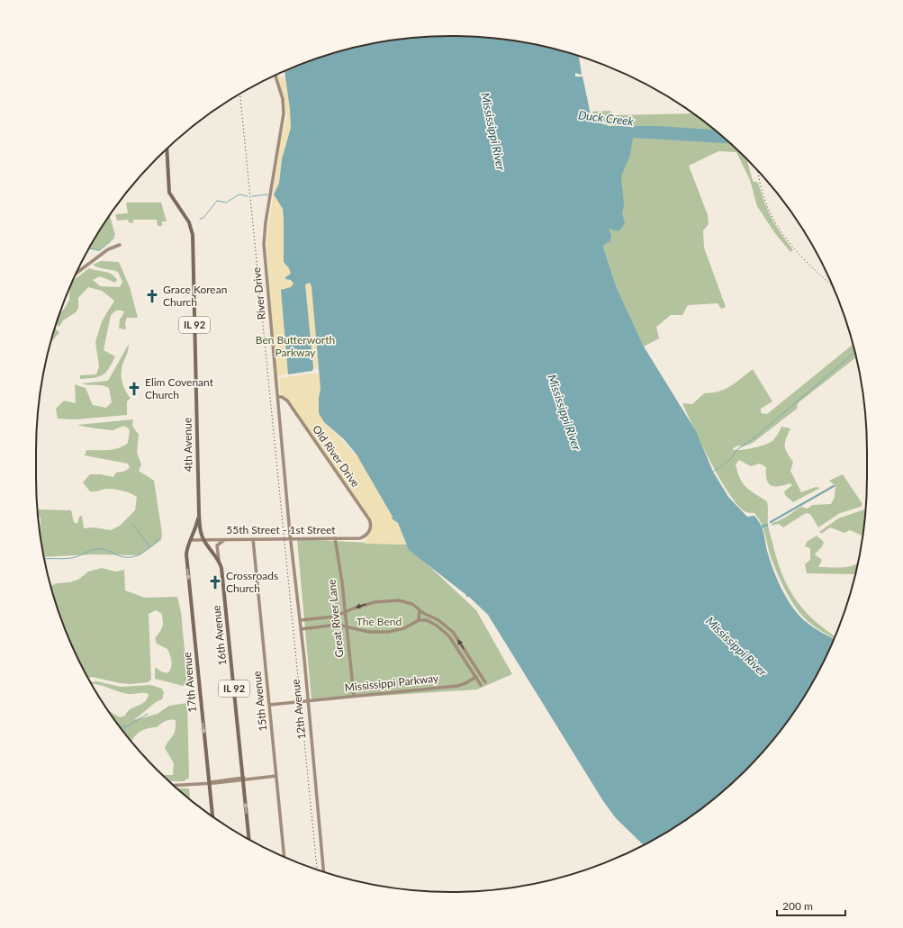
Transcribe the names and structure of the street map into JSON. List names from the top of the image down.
{
  "streets": {
    "main road": [
      "IL 92",
      "4th Avenue",
      "16th Avenue",
      "17th Avenue"
    ],
    "street": [
      "River Drive",
      "Old River Drive",
      "55th Street - 1st Street",
      "Great River Lane",
      "Mississippi Parkway",
      "15th Avenue",
      "12th Avenue"
    ]
  },
  "crossings": [
    ["River Drive", "Old River Drive"],
    ["River Drive", "55th Street - 1st Street"],
    ["River Drive", "12th Avenue"],
    ["4th Avenue", "55th Street - 1st Street"],
    ["4th Avenue", "16th Avenue"],
    ["4th Avenue", "17th Avenue"],
    ["Old River Drive", "55th Street - 1st Street"],
    ["55th Street - 1st Street", "Great River Lane"],
    ["55th Street - 1st Street", "16th Avenue"],
    ["55th Street - 1st Street", "17th Avenue"],
    ["55th Street - 1st Street", "15th Avenue"],
    ["55th Street - 1st Street", "12th Avenue"],
    ["Great River Lane", "Mississippi Parkway"],
    ["Mississippi Parkway", "15th Avenue"],
    ["Mississippi Parkway", "12th Avenue"]
  ],
  "one_way": ["17th Avenue"],
  "water": ["Duck Creek", "Mississippi River"],
  "parks": ["Ben Butterworth Parkway", "The Bend"],
  "places": {
    "church": ["Grace Korean Church", "Elim Covenant Church", "Crossroads Church"]
  },
  "scale_bar": "200 m"
}
